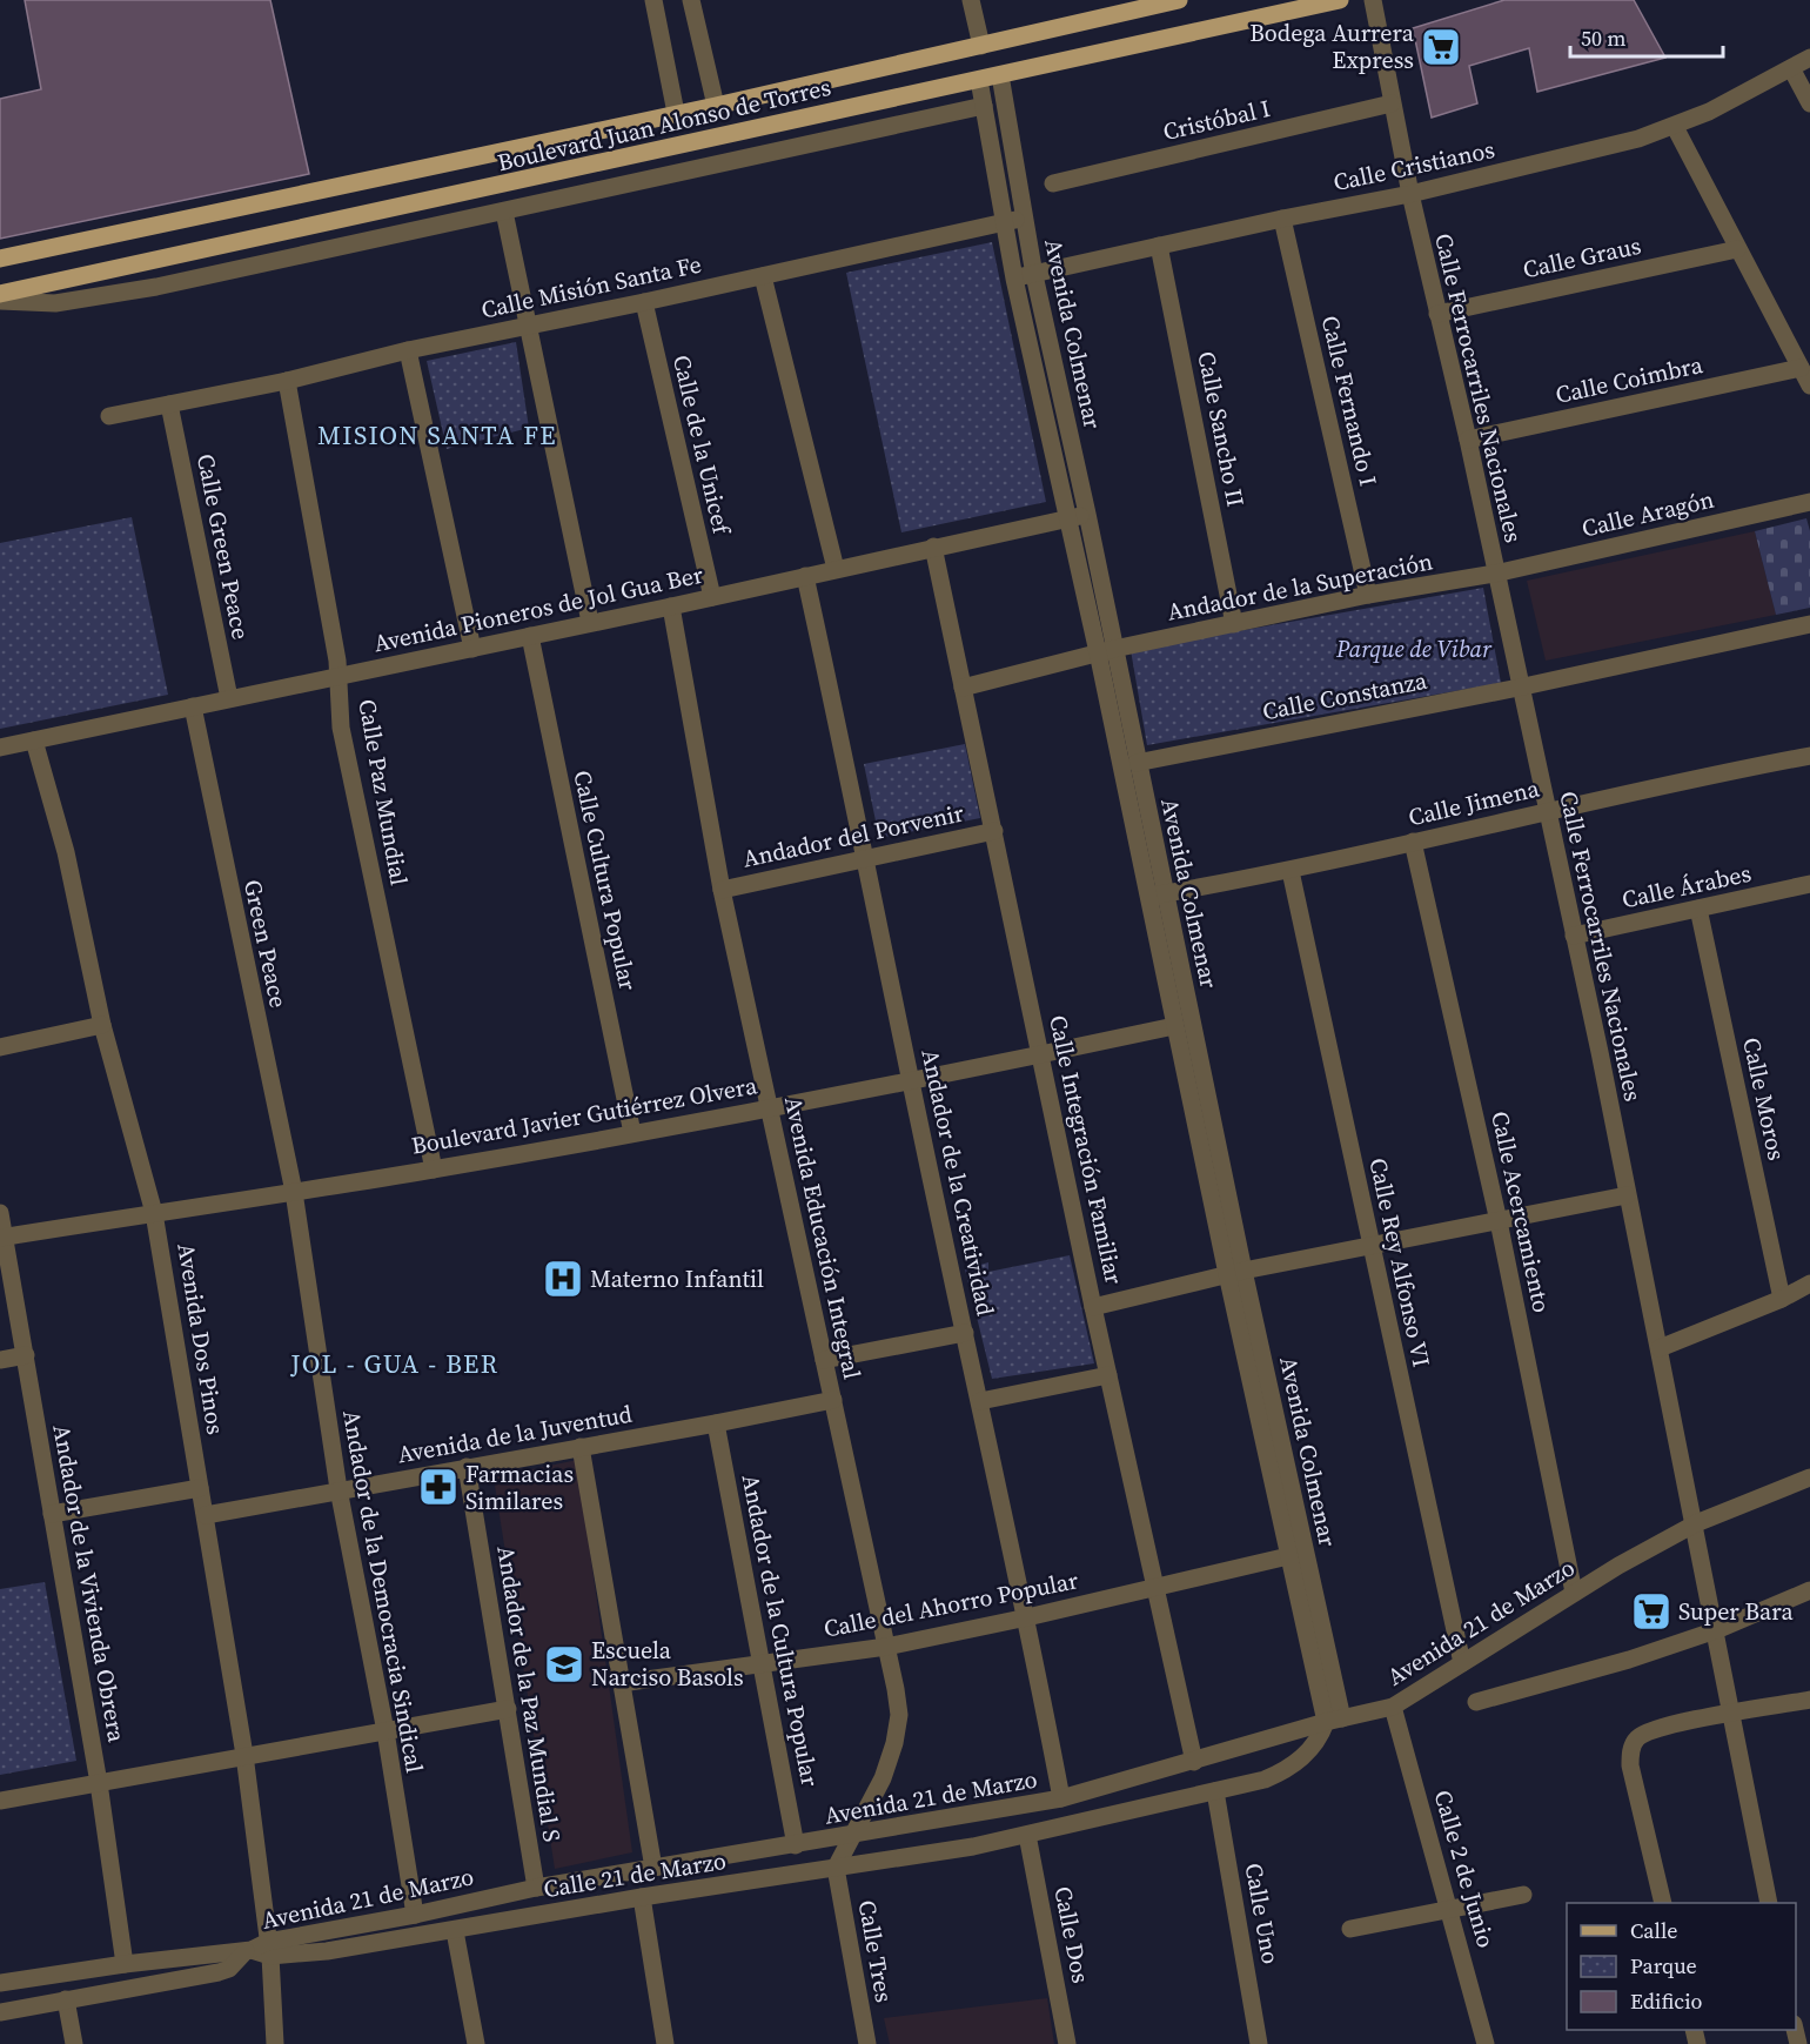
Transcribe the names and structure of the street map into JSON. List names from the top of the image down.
{
  "streets": {
    "main road": ["Boulevard Juan Alonso de Torres"],
    "street": [
      "Cristóbal I",
      "Calle Cristianos",
      "Calle Graus",
      "Calle Misión Santa Fe",
      "Avenida Colmenar",
      "Calle Coimbra",
      "Calle Ferrocarriles Nacionales",
      "Calle Fernando I",
      "Calle Sancho II",
      "Calle de la Unicef",
      "Calle Aragón",
      "Calle Green Peace",
      "Andador de la Superación",
      "Avenida Pioneros de Jol Gua Ber",
      "Calle Constanza",
      "Calle Paz Mundial",
      "Calle Jimena",
      "Andador del Porvenir",
      "Calle Cultura Popular",
      "Calle Árabes",
      "Green Peace",
      "Calle Moros",
      "Boulevard Javier Gutiérrez Olvera",
      "Calle Integración Familiar",
      "Andador de la Creatividad",
      "Calle Acercamiento",
      "Avenida Educación Integral",
      "Calle Rey Alfonso VI",
      "Avenida Dos Pinos",
      "Avenida de la Juventud",
      "Andador de la Vivienda Obrera",
      "Andador de la Democracia Sindical",
      "Calle del Ahorro Popular",
      "Avenida 21 de Marzo",
      "Andador de la Cultura Popular",
      "Andador de la Paz Mundial S",
      "Calle 2 de Junio",
      "Calle 21 de Marzo",
      "Calle Uno",
      "Calle Dos",
      "Calle Tres"
    ]
  },
  "crossings": [
    ["Cristóbal I", "Calle Ferrocarriles Nacionales"],
    ["Boulevard Juan Alonso de Torres", "Avenida Colmenar"],
    ["Calle Cristianos", "Avenida Colmenar"],
    ["Calle Cristianos", "Calle Ferrocarriles Nacionales"],
    ["Calle Cristianos", "Calle Fernando I"],
    ["Calle Cristianos", "Calle Sancho II"],
    ["Calle Graus", "Calle Ferrocarriles Nacionales"],
    ["Calle Misión Santa Fe", "Avenida Colmenar"],
    ["Calle Misión Santa Fe", "Calle de la Unicef"],
    ["Calle Misión Santa Fe", "Calle Green Peace"],
    ["Calle Misión Santa Fe", "Calle Paz Mundial"],
    ["Avenida Colmenar", "Andador de la Superación"],
    ["Avenida Colmenar", "Avenida Pioneros de Jol Gua Ber"],
    ["Avenida Colmenar", "Calle Constanza"],
    ["Avenida Colmenar", "Calle Jimena"],
    ["Avenida Colmenar", "Boulevard Javier Gutiérrez Olvera"],
    ["Avenida Colmenar", "Calle del Ahorro Popular"],
    ["Avenida Colmenar", "Avenida 21 de Marzo"],
    ["Avenida Colmenar", "Calle 21 de Marzo"],
    ["Calle Coimbra", "Calle Ferrocarriles Nacionales"],
    ["Calle Ferrocarriles Nacionales", "Calle Aragón"],
    ["Calle Ferrocarriles Nacionales", "Andador de la Superación"],
    ["Calle Ferrocarriles Nacionales", "Calle Constanza"],
    ["Calle Ferrocarriles Nacionales", "Calle Jimena"],
    ["Calle Ferrocarriles Nacionales", "Calle Árabes"],
    ["Calle Ferrocarriles Nacionales", "Avenida 21 de Marzo"],
    ["Calle Fernando I", "Andador de la Superación"],
    ["Calle Sancho II", "Andador de la Superación"],
    ["Calle de la Unicef", "Avenida Pioneros de Jol Gua Ber"],
    ["Calle Aragón", "Andador de la Superación"],
    ["Calle Green Peace", "Avenida Pioneros de Jol Gua Ber"],
    ["Andador de la Superación", "Calle Integración Familiar"],
    ["Avenida Pioneros de Jol Gua Ber", "Calle Paz Mundial"],
    ["Avenida Pioneros de Jol Gua Ber", "Calle Cultura Popular"],
    ["Avenida Pioneros de Jol Gua Ber", "Green Peace"],
    ["Avenida Pioneros de Jol Gua Ber", "Calle Integración Familiar"],
    ["Avenida Pioneros de Jol Gua Ber", "Andador de la Creatividad"],
    ["Avenida Pioneros de Jol Gua Ber", "Avenida Educación Integral"],
    ["Avenida Pioneros de Jol Gua Ber", "Avenida Dos Pinos"],
    ["Calle Paz Mundial", "Boulevard Javier Gutiérrez Olvera"],
    ["Calle Jimena", "Calle Acercamiento"],
    ["Calle Jimena", "Calle Rey Alfonso VI"],
    ["Andador del Porvenir", "Calle Integración Familiar"],
    ["Andador del Porvenir", "Andador de la Creatividad"],
    ["Andador del Porvenir", "Avenida Educación Integral"],
    ["Calle Cultura Popular", "Boulevard Javier Gutiérrez Olvera"],
    ["Calle Árabes", "Calle Moros"],
    ["Green Peace", "Boulevard Javier Gutiérrez Olvera"],
    ["Green Peace", "Andador de la Democracia Sindical"],
    ["Boulevard Javier Gutiérrez Olvera", "Calle Integración Familiar"],
    ["Boulevard Javier Gutiérrez Olvera", "Andador de la Creatividad"],
    ["Boulevard Javier Gutiérrez Olvera", "Avenida Educación Integral"],
    ["Boulevard Javier Gutiérrez Olvera", "Avenida Dos Pinos"],
    ["Boulevard Javier Gutiérrez Olvera", "Andador de la Vivienda Obrera"],
    ["Boulevard Javier Gutiérrez Olvera", "Andador de la Democracia Sindical"],
    ["Calle Integración Familiar", "Calle del Ahorro Popular"],
    ["Calle Integración Familiar", "Avenida 21 de Marzo"],
    ["Andador de la Creatividad", "Calle del Ahorro Popular"],
    ["Andador de la Creatividad", "Avenida 21 de Marzo"],
    ["Calle Acercamiento", "Avenida 21 de Marzo"],
    ["Avenida Educación Integral", "Avenida de la Juventud"],
    ["Avenida Educación Integral", "Calle del Ahorro Popular"],
    ["Avenida Educación Integral", "Avenida 21 de Marzo"],
    ["Avenida Educación Integral", "Calle 21 de Marzo"],
    ["Avenida Educación Integral", "Calle Tres"],
    ["Calle Rey Alfonso VI", "Avenida 21 de Marzo"],
    ["Avenida Dos Pinos", "Avenida de la Juventud"],
    ["Avenida Dos Pinos", "Avenida 21 de Marzo"],
    ["Avenida Dos Pinos", "Calle 21 de Marzo"],
    ["Avenida de la Juventud", "Andador de la Democracia Sindical"],
    ["Avenida de la Juventud", "Andador de la Cultura Popular"],
    ["Avenida de la Juventud", "Andador de la Paz Mundial S"],
    ["Andador de la Vivienda Obrera", "Avenida 21 de Marzo"],
    ["Andador de la Democracia Sindical", "Avenida 21 de Marzo"],
    ["Calle del Ahorro Popular", "Andador de la Cultura Popular"],
    ["Avenida 21 de Marzo", "Andador de la Cultura Popular"],
    ["Avenida 21 de Marzo", "Andador de la Paz Mundial S"],
    ["Avenida 21 de Marzo", "Calle 2 de Junio"],
    ["Avenida 21 de Marzo", "Calle 21 de Marzo"],
    ["Calle 21 de Marzo", "Calle Uno"],
    ["Calle 21 de Marzo", "Calle Dos"],
    ["Calle 21 de Marzo", "Calle Tres"]
  ],
  "districts": ["MISION SANTA FE", "JOL - GUA - BER"],
  "parks": ["Parque de Vibar"],
  "places": {
    "supermarket": ["Bodega Aurrera Express", "Super Bara"],
    "hospital": ["Materno Infantil"],
    "pharmacy": ["Farmacias Similares"],
    "school or university": ["Escuela Narciso Basols"]
  },
  "legend": ["Calle", "Parque", "Edificio"],
  "scale_bar": "50 m"
}
